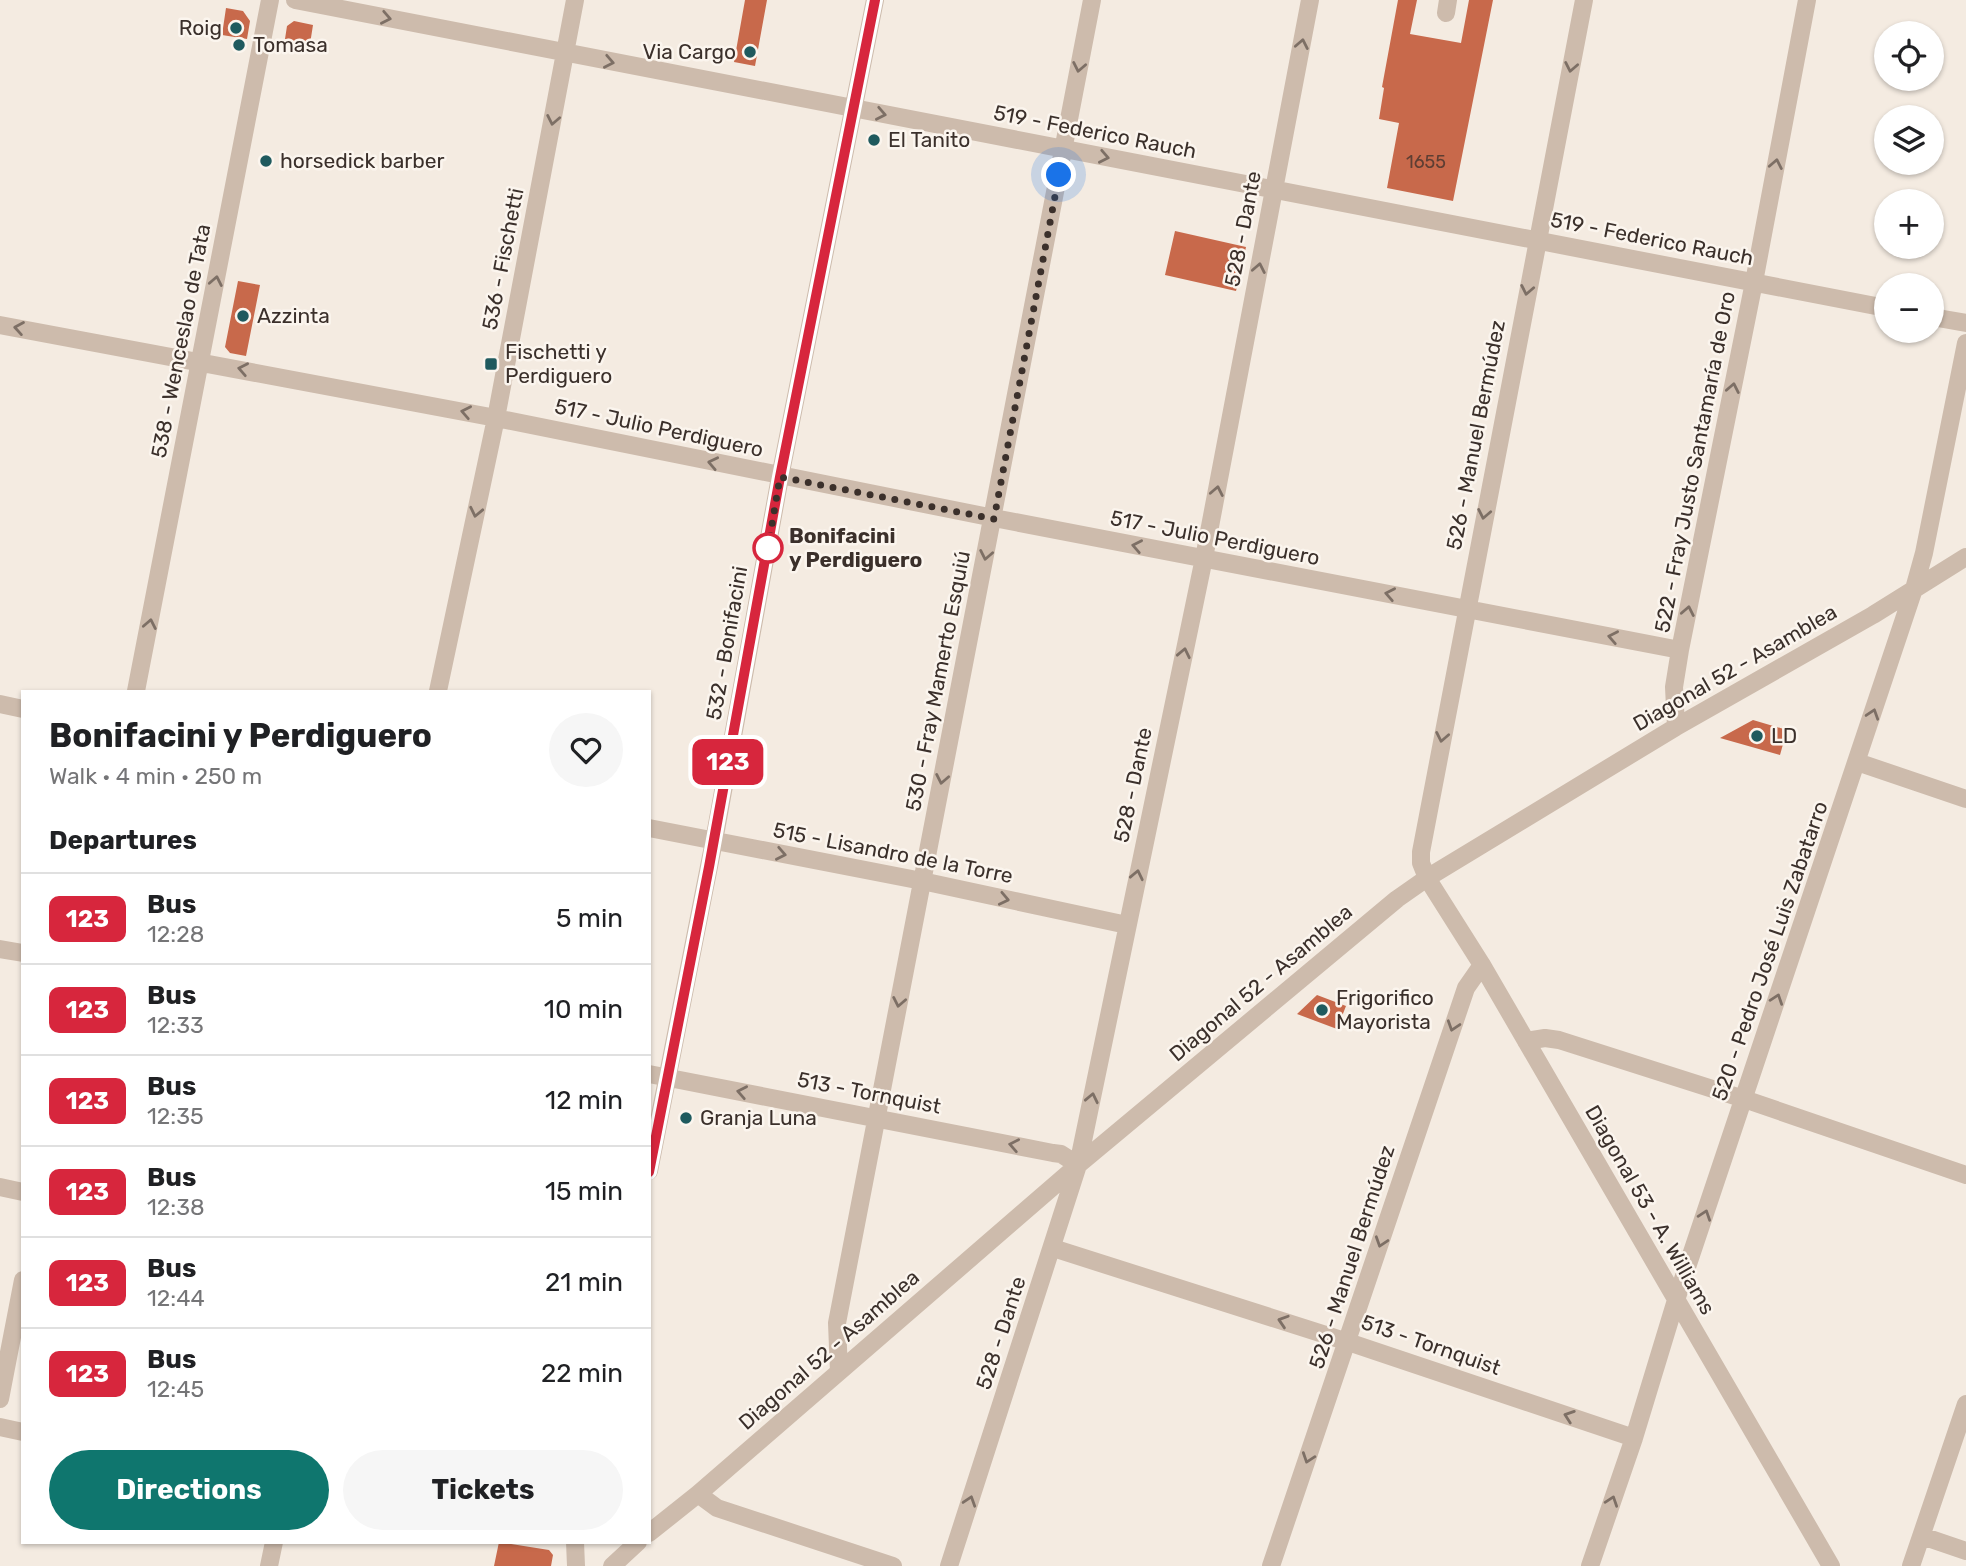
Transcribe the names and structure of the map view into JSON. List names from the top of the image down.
{
  "streets": {
    "street": [
      "519 - Federico Rauch",
      "528 - Dante",
      "536 - Fischetti",
      "538 - Wenceslao de Tata",
      "517 - Julio Perdiguero",
      "526 - Manuel Bermúdez",
      "522 - Fray Justo Santamaría de Oro",
      "532 - Bonifacini",
      "Diagonal 52 - Asamblea",
      "530 - Fray Mamerto Esquiú",
      "515 - Lisandro de la Torre",
      "520 - Pedro José Luis Zabatarro",
      "513 - Tornquist",
      "Diagonal 53 - A. Williams"
    ]
  },
  "crossings": [
    ["519 - Federico Rauch", "528 - Dante"],
    ["519 - Federico Rauch", "536 - Fischetti"],
    ["519 - Federico Rauch", "526 - Manuel Bermúdez"],
    ["519 - Federico Rauch", "522 - Fray Justo Santamaría de Oro"],
    ["519 - Federico Rauch", "532 - Bonifacini"],
    ["519 - Federico Rauch", "530 - Fray Mamerto Esquiú"],
    ["528 - Dante", "517 - Julio Perdiguero"],
    ["528 - Dante", "Diagonal 52 - Asamblea"],
    ["528 - Dante", "515 - Lisandro de la Torre"],
    ["528 - Dante", "513 - Tornquist"],
    ["536 - Fischetti", "517 - Julio Perdiguero"],
    ["538 - Wenceslao de Tata", "517 - Julio Perdiguero"],
    ["517 - Julio Perdiguero", "526 - Manuel Bermúdez"],
    ["517 - Julio Perdiguero", "522 - Fray Justo Santamaría de Oro"],
    ["517 - Julio Perdiguero", "532 - Bonifacini"],
    ["517 - Julio Perdiguero", "530 - Fray Mamerto Esquiú"],
    ["526 - Manuel Bermúdez", "Diagonal 52 - Asamblea"],
    ["526 - Manuel Bermúdez", "513 - Tornquist"],
    ["526 - Manuel Bermúdez", "Diagonal 53 - A. Williams"],
    ["522 - Fray Justo Santamaría de Oro", "Diagonal 52 - Asamblea"],
    ["532 - Bonifacini", "515 - Lisandro de la Torre"],
    ["532 - Bonifacini", "513 - Tornquist"],
    ["Diagonal 52 - Asamblea", "530 - Fray Mamerto Esquiú"],
    ["Diagonal 52 - Asamblea", "520 - Pedro José Luis Zabatarro"],
    ["Diagonal 52 - Asamblea", "513 - Tornquist"],
    ["Diagonal 52 - Asamblea", "Diagonal 53 - A. Williams"],
    ["530 - Fray Mamerto Esquiú", "515 - Lisandro de la Torre"],
    ["530 - Fray Mamerto Esquiú", "513 - Tornquist"],
    ["520 - Pedro José Luis Zabatarro", "513 - Tornquist"],
    ["520 - Pedro José Luis Zabatarro", "Diagonal 53 - A. Williams"]
  ],
  "one_way": [
    "519 - Federico Rauch",
    "528 - Dante",
    "536 - Fischetti",
    "538 - Wenceslao de Tata",
    "517 - Julio Perdiguero",
    "526 - Manuel Bermúdez",
    "522 - Fray Justo Santamaría de Oro",
    "530 - Fray Mamerto Esquiú",
    "515 - Lisandro de la Torre",
    "520 - Pedro José Luis Zabatarro",
    "513 - Tornquist"
  ],
  "places": {
    "other": [
      "Roig",
      "Tomasa",
      "Via Cargo",
      "El Tanito",
      "horsedick barber",
      "Azzinta",
      "Bonifacini y Perdiguero",
      "LD",
      "Frigorifico Mayorista",
      "Granja Luna"
    ],
    "transit": ["Fischetti y Perdiguero"]
  },
  "lines": ["bus line 123"],
  "house_numbers": ["1655"],
  "page": {
    "on_map": "123",
    "map_buttons": ["+", "−"],
    "heading": [
      ["Bonifacini y Perdiguero", "Walk · 4 min · 250 m"],
      "Departures"
    ],
    "list": [
      {
        "mark": "123",
        "name": "Bus",
        "note": "12:28",
        "value": "5 min"
      },
      {
        "mark": "123",
        "name": "Bus",
        "note": "12:33",
        "value": "10 min"
      },
      {
        "mark": "123",
        "name": "Bus",
        "note": "12:35",
        "value": "12 min"
      },
      {
        "mark": "123",
        "name": "Bus",
        "note": "12:38",
        "value": "15 min"
      },
      {
        "mark": "123",
        "name": "Bus",
        "note": "12:44",
        "value": "21 min"
      },
      {
        "mark": "123",
        "name": "Bus",
        "note": "12:45",
        "value": "22 min"
      }
    ],
    "buttons": ["Directions", "Tickets"]
  }
}
